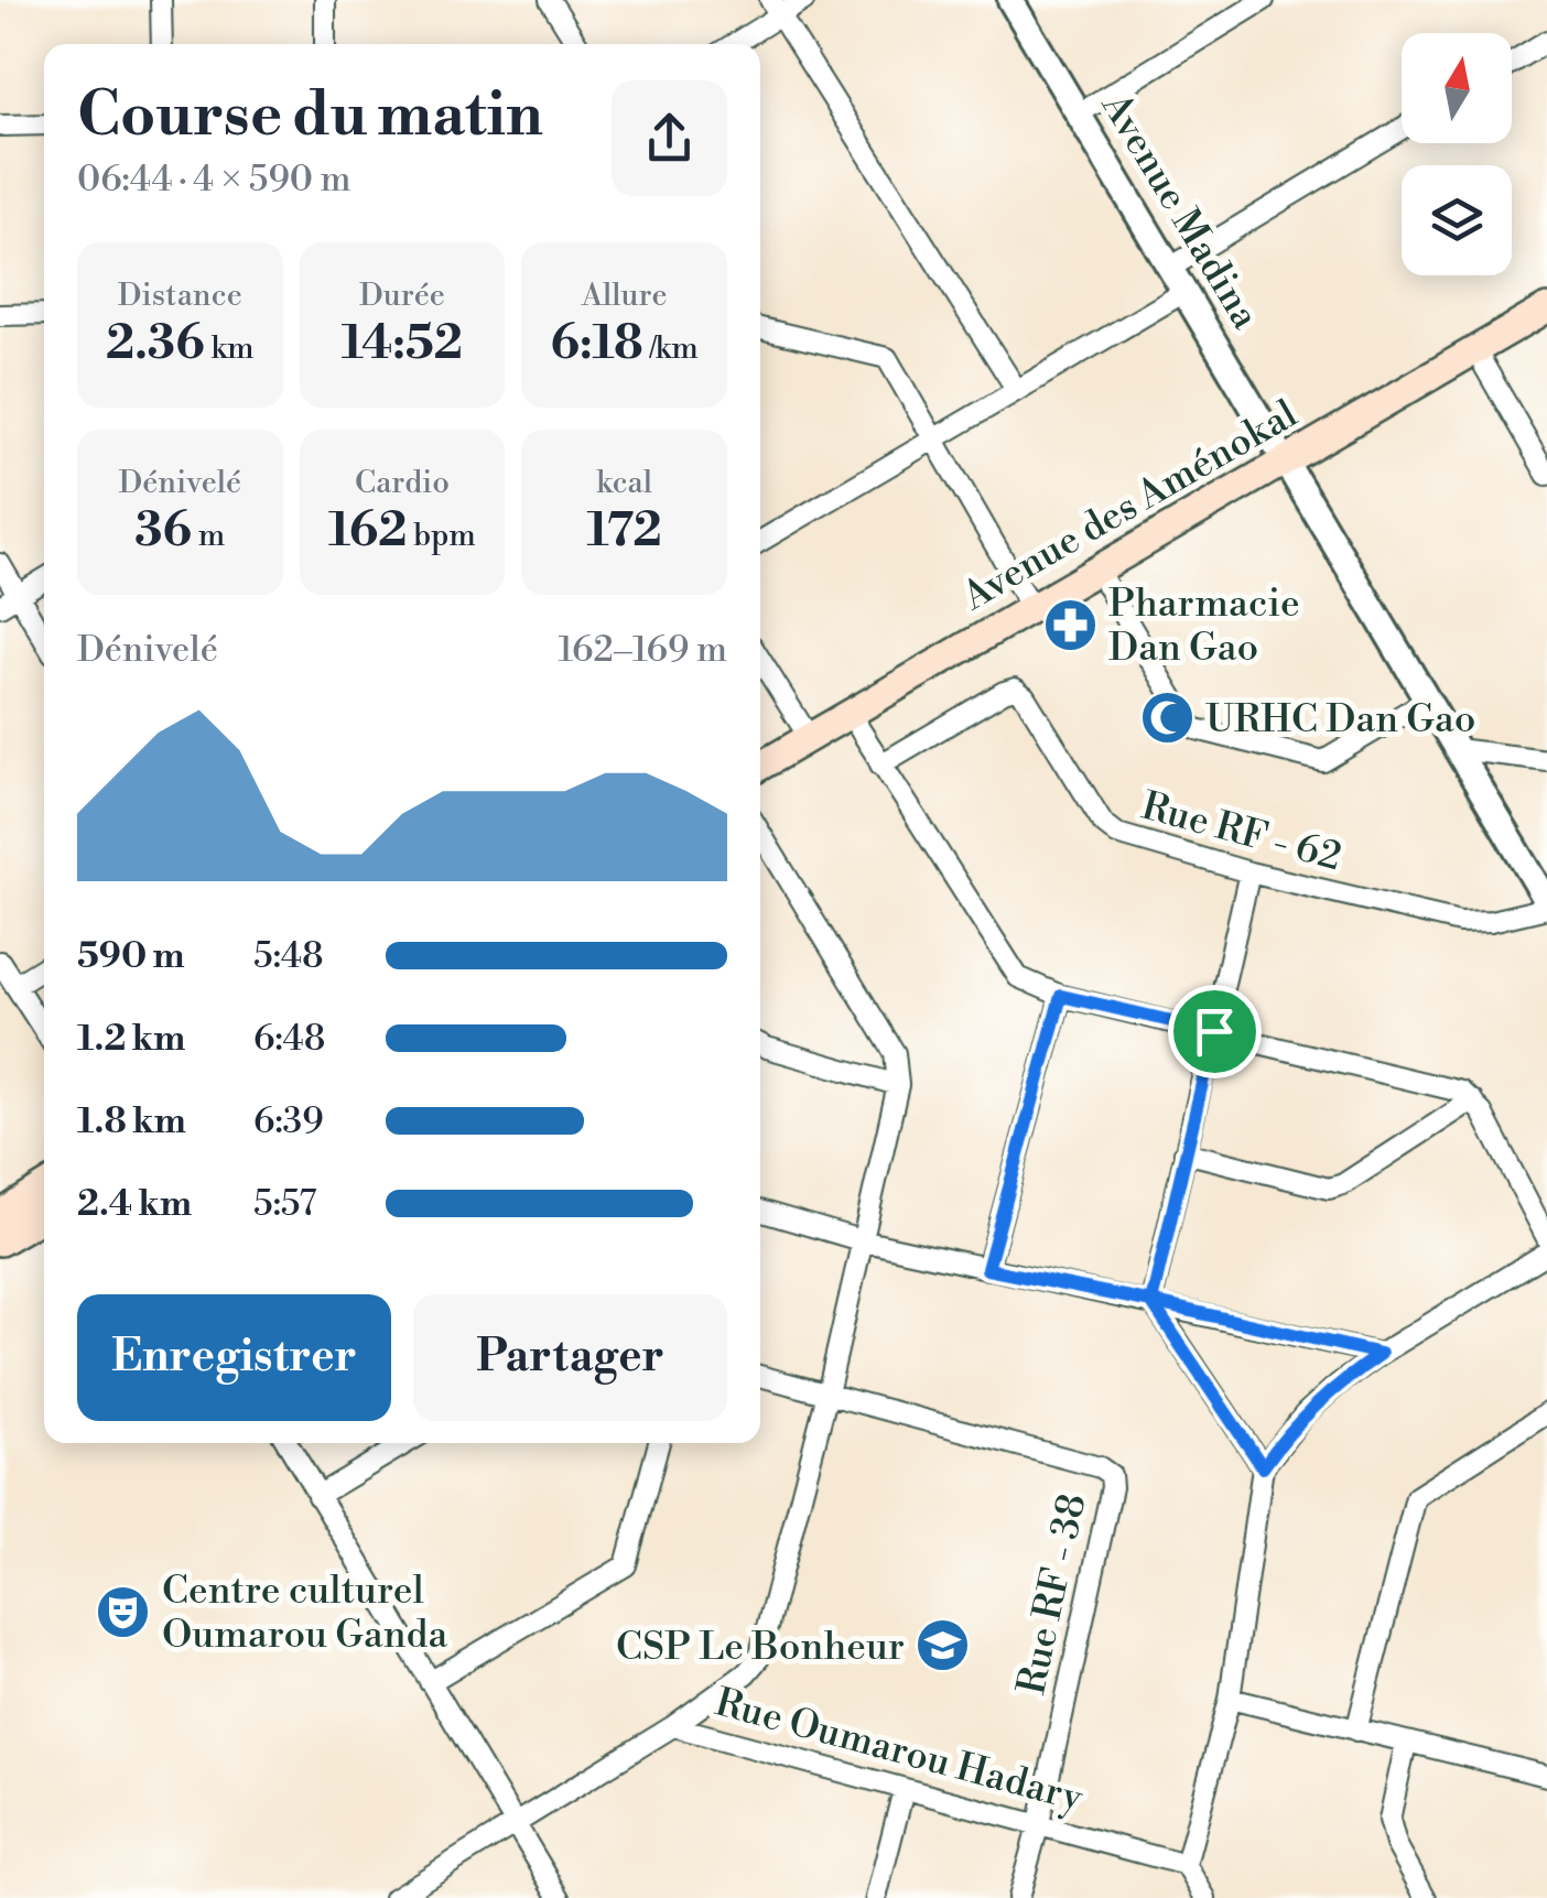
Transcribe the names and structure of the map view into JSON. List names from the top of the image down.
{
  "streets": {
    "main road": ["Avenue des Aménokal"],
    "street": [
      "Avenue Madina",
      "Rue RF - 62",
      "Rue RF - 38",
      "Rue Oumarou Hadary"
    ]
  },
  "crossings": [
    ["Avenue Madina", "Avenue des Aménokal"],
    ["Avenue Madina", "Rue RF - 62"],
    ["Rue RF - 38", "Rue Oumarou Hadary"]
  ],
  "places": {
    "pharmacy": ["Pharmacie Dan Gao"],
    "mosque": ["URHC Dan Gao"],
    "theatre": ["Centre culturel Oumarou Ganda"],
    "school or university": ["CSP Le Bonheur"]
  },
  "north": "top",
  "page": {
    "heading": ["Course du matin", "06:44 · 4 × 590 m"],
    "stats": [
      ["Distance", "2.36 km"],
      ["Durée", "14:52"],
      ["Allure", "6:18 /km"],
      ["Dénivelé", "36 m"],
      ["Cardio", "162 bpm"],
      ["kcal", "172"]
    ],
    "chart": ["Dénivelé", "162–169 m"],
    "list": [
      {
        "name": "590 m",
        "note": "5:48"
      },
      {
        "name": "1.2 km",
        "note": "6:48"
      },
      {
        "name": "1.8 km",
        "note": "6:39"
      },
      {
        "name": "2.4 km",
        "note": "5:57"
      }
    ],
    "buttons": ["Enregistrer", "Partager"]
  }
}
